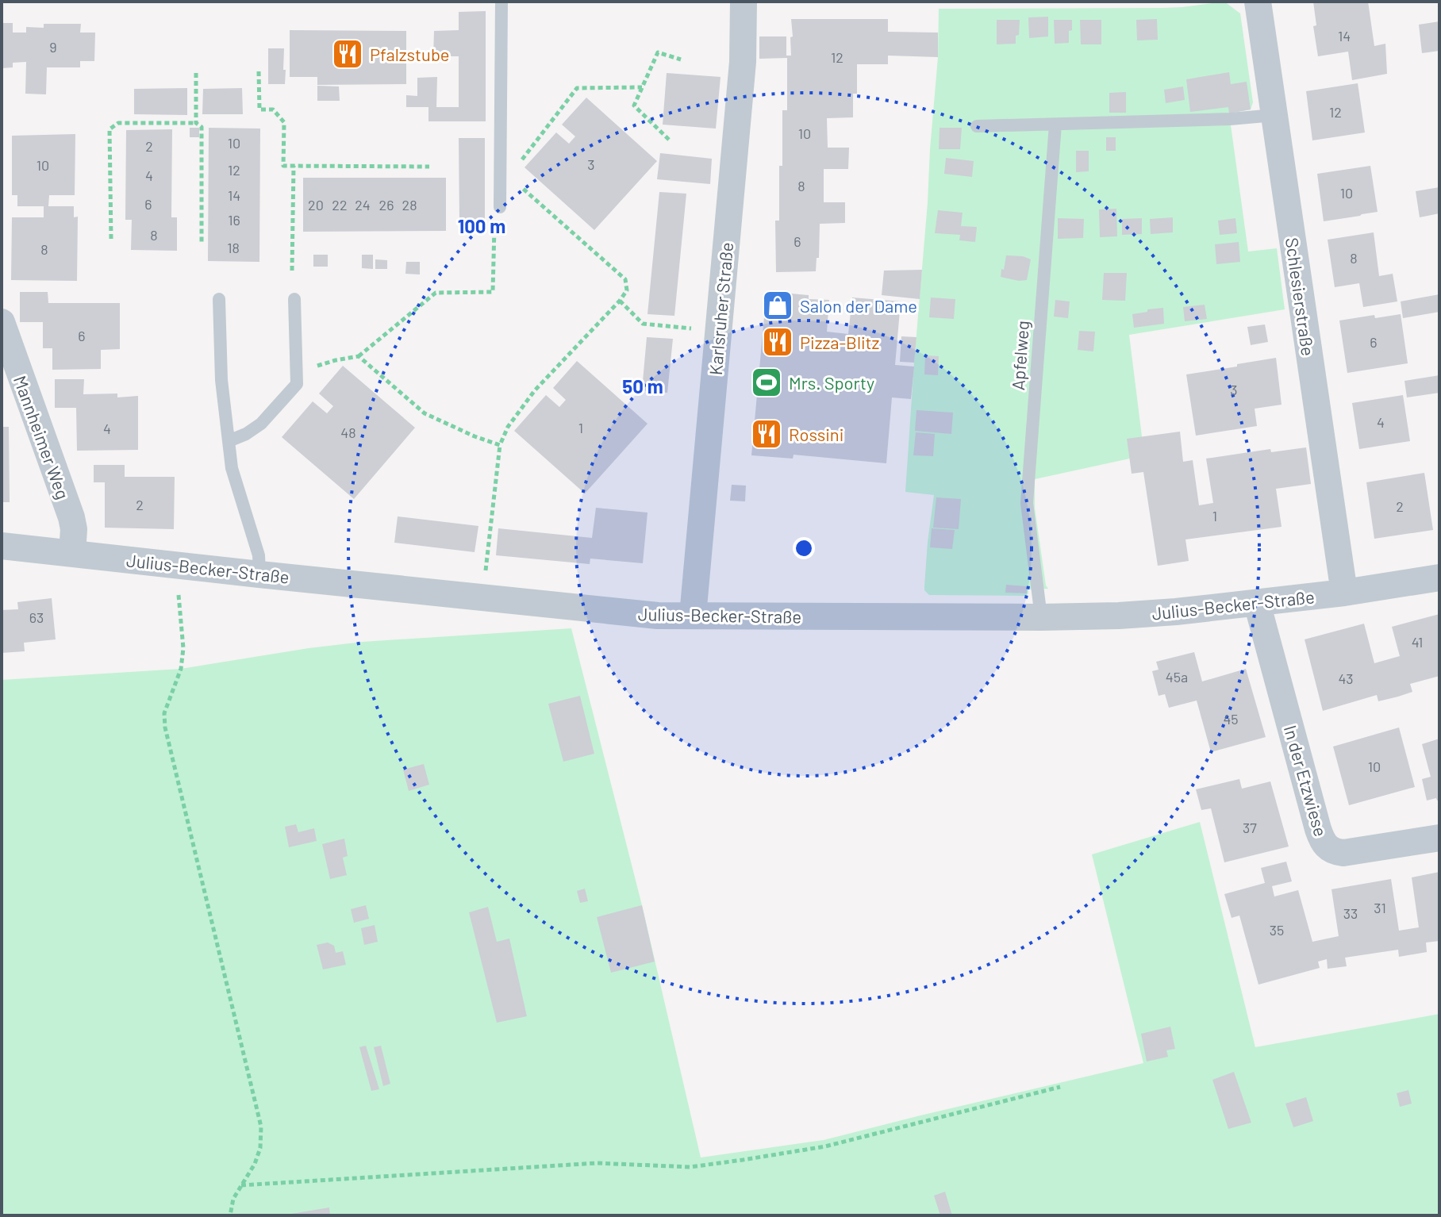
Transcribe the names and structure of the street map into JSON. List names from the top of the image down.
{
  "streets": {
    "street": [
      "Schlesierstraße",
      "Karlsruher Straße",
      "Mannheimer Weg",
      "Julius-Becker-Straße",
      "In der Etzwiese"
    ],
    "lane": ["Apfelweg"]
  },
  "crossings": [
    ["Schlesierstraße", "Julius-Becker-Straße"],
    ["Karlsruher Straße", "Julius-Becker-Straße"],
    ["Apfelweg", "Julius-Becker-Straße"],
    ["Mannheimer Weg", "Julius-Becker-Straße"],
    ["Julius-Becker-Straße", "In der Etzwiese"]
  ],
  "places": {
    "restaurant": ["Pfalzstube", "Pizza-Blitz", "Rossini"],
    "shop": ["Salon der Dame"],
    "sports": ["Mrs. Sporty"]
  },
  "house_numbers": [
    "14",
    "9",
    "12",
    "12",
    "10",
    "10",
    "2",
    "3",
    "10",
    "12",
    "4",
    "8",
    "10",
    "14",
    "6",
    "20",
    "22",
    "24",
    "26",
    "28",
    "16",
    "8",
    "6",
    "18",
    "8",
    "8",
    "6",
    "6",
    "3",
    "4",
    "1",
    "4",
    "48",
    "2",
    "2",
    "1",
    "63",
    "41",
    "45a",
    "43",
    "45",
    "10",
    "37",
    "31",
    "33",
    "35"
  ],
  "rings": ["100 m", "50 m"]
}
